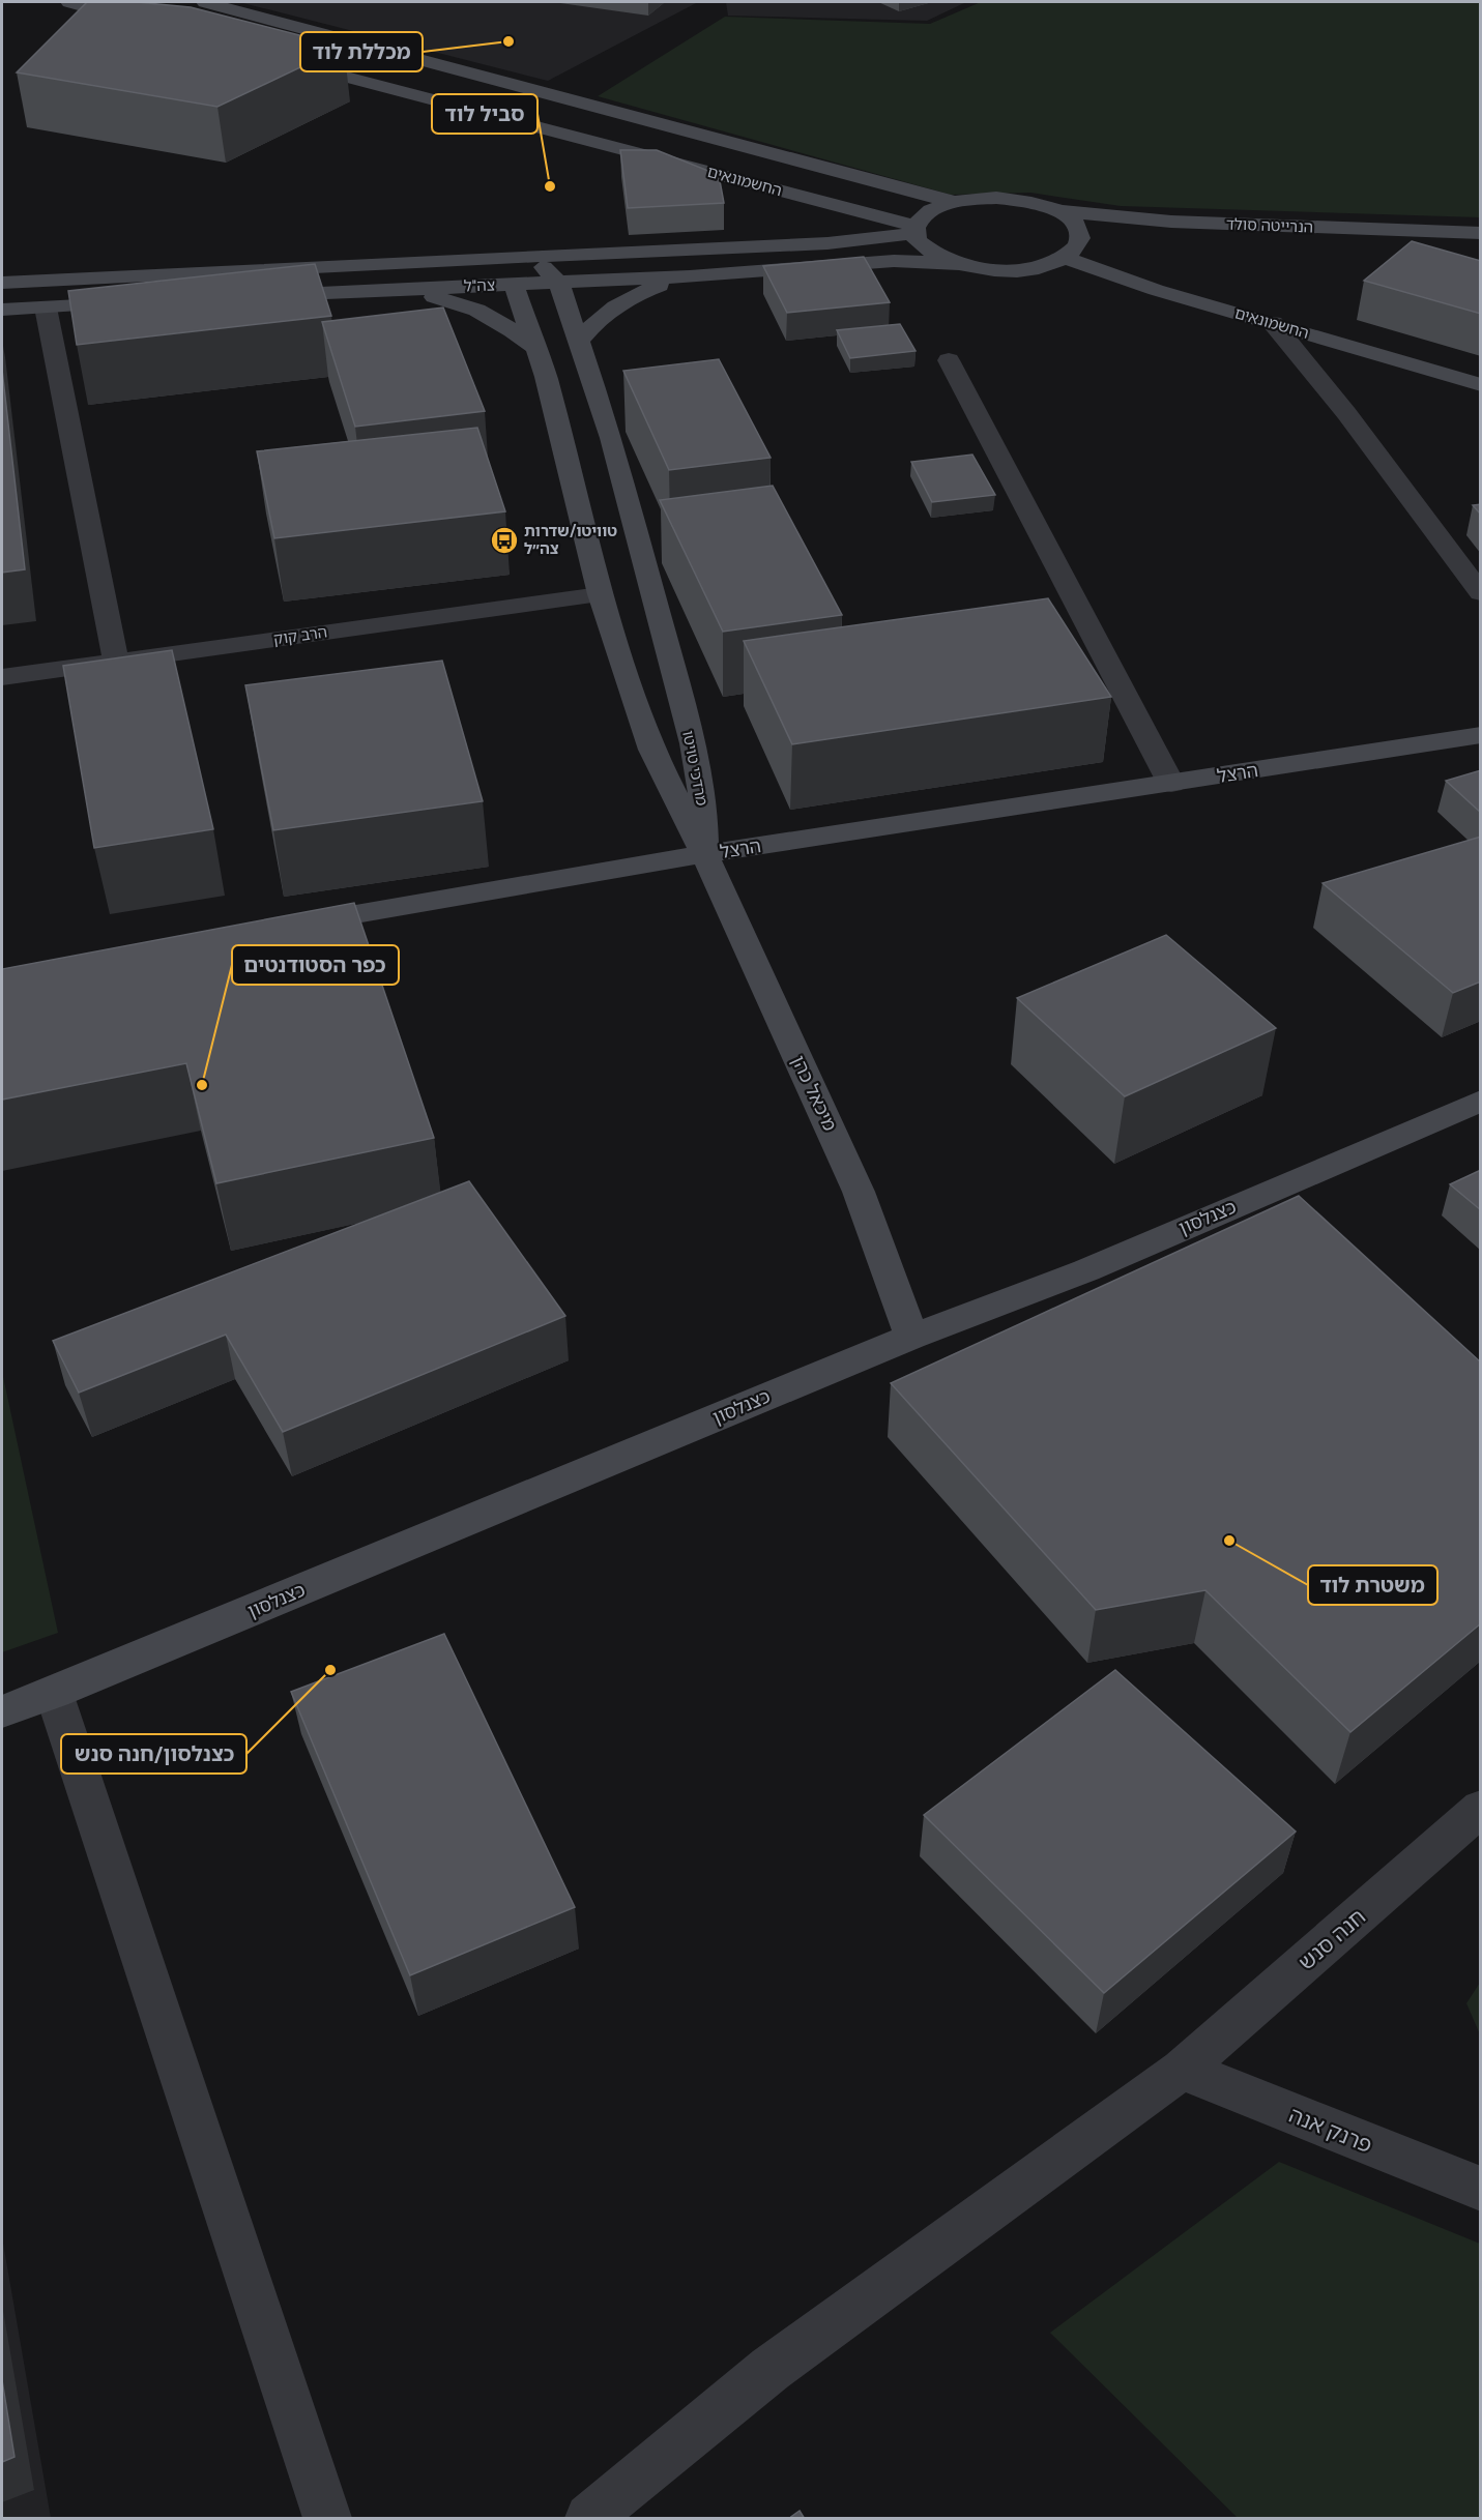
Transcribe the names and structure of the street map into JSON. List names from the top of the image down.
{
  "streets": {
    "street": [
      "החשמונאים",
      "הנרייטה סולד",
      "צה\"ל",
      "הרב קוק",
      "מרדכי טויטו",
      "הרצל",
      "מיכאל כהן",
      "כצנלסון",
      "חנה סנש",
      "פרנק אנה"
    ]
  },
  "crossings": [
    ["החשמונאים", "הנרייטה סולד"],
    ["החשמונאים", "צה\"ל"],
    ["צה\"ל", "מרדכי טויטו"],
    ["הרב קוק", "מרדכי טויטו"],
    ["מרדכי טויטו", "הרצל"],
    ["מרדכי טויטו", "מיכאל כהן"],
    ["הרצל", "מיכאל כהן"],
    ["מיכאל כהן", "כצנלסון"],
    ["חנה סנש", "פרנק אנה"]
  ],
  "places": {
    "other": [
      "מכללת לוד",
      "סביל לוד",
      "כפר הסטודנטים",
      "משטרת לוד",
      "כצנלסון/חנה סנש"
    ],
    "bus stop": ["טוויטו/שדרות צה״ל"]
  }
}
